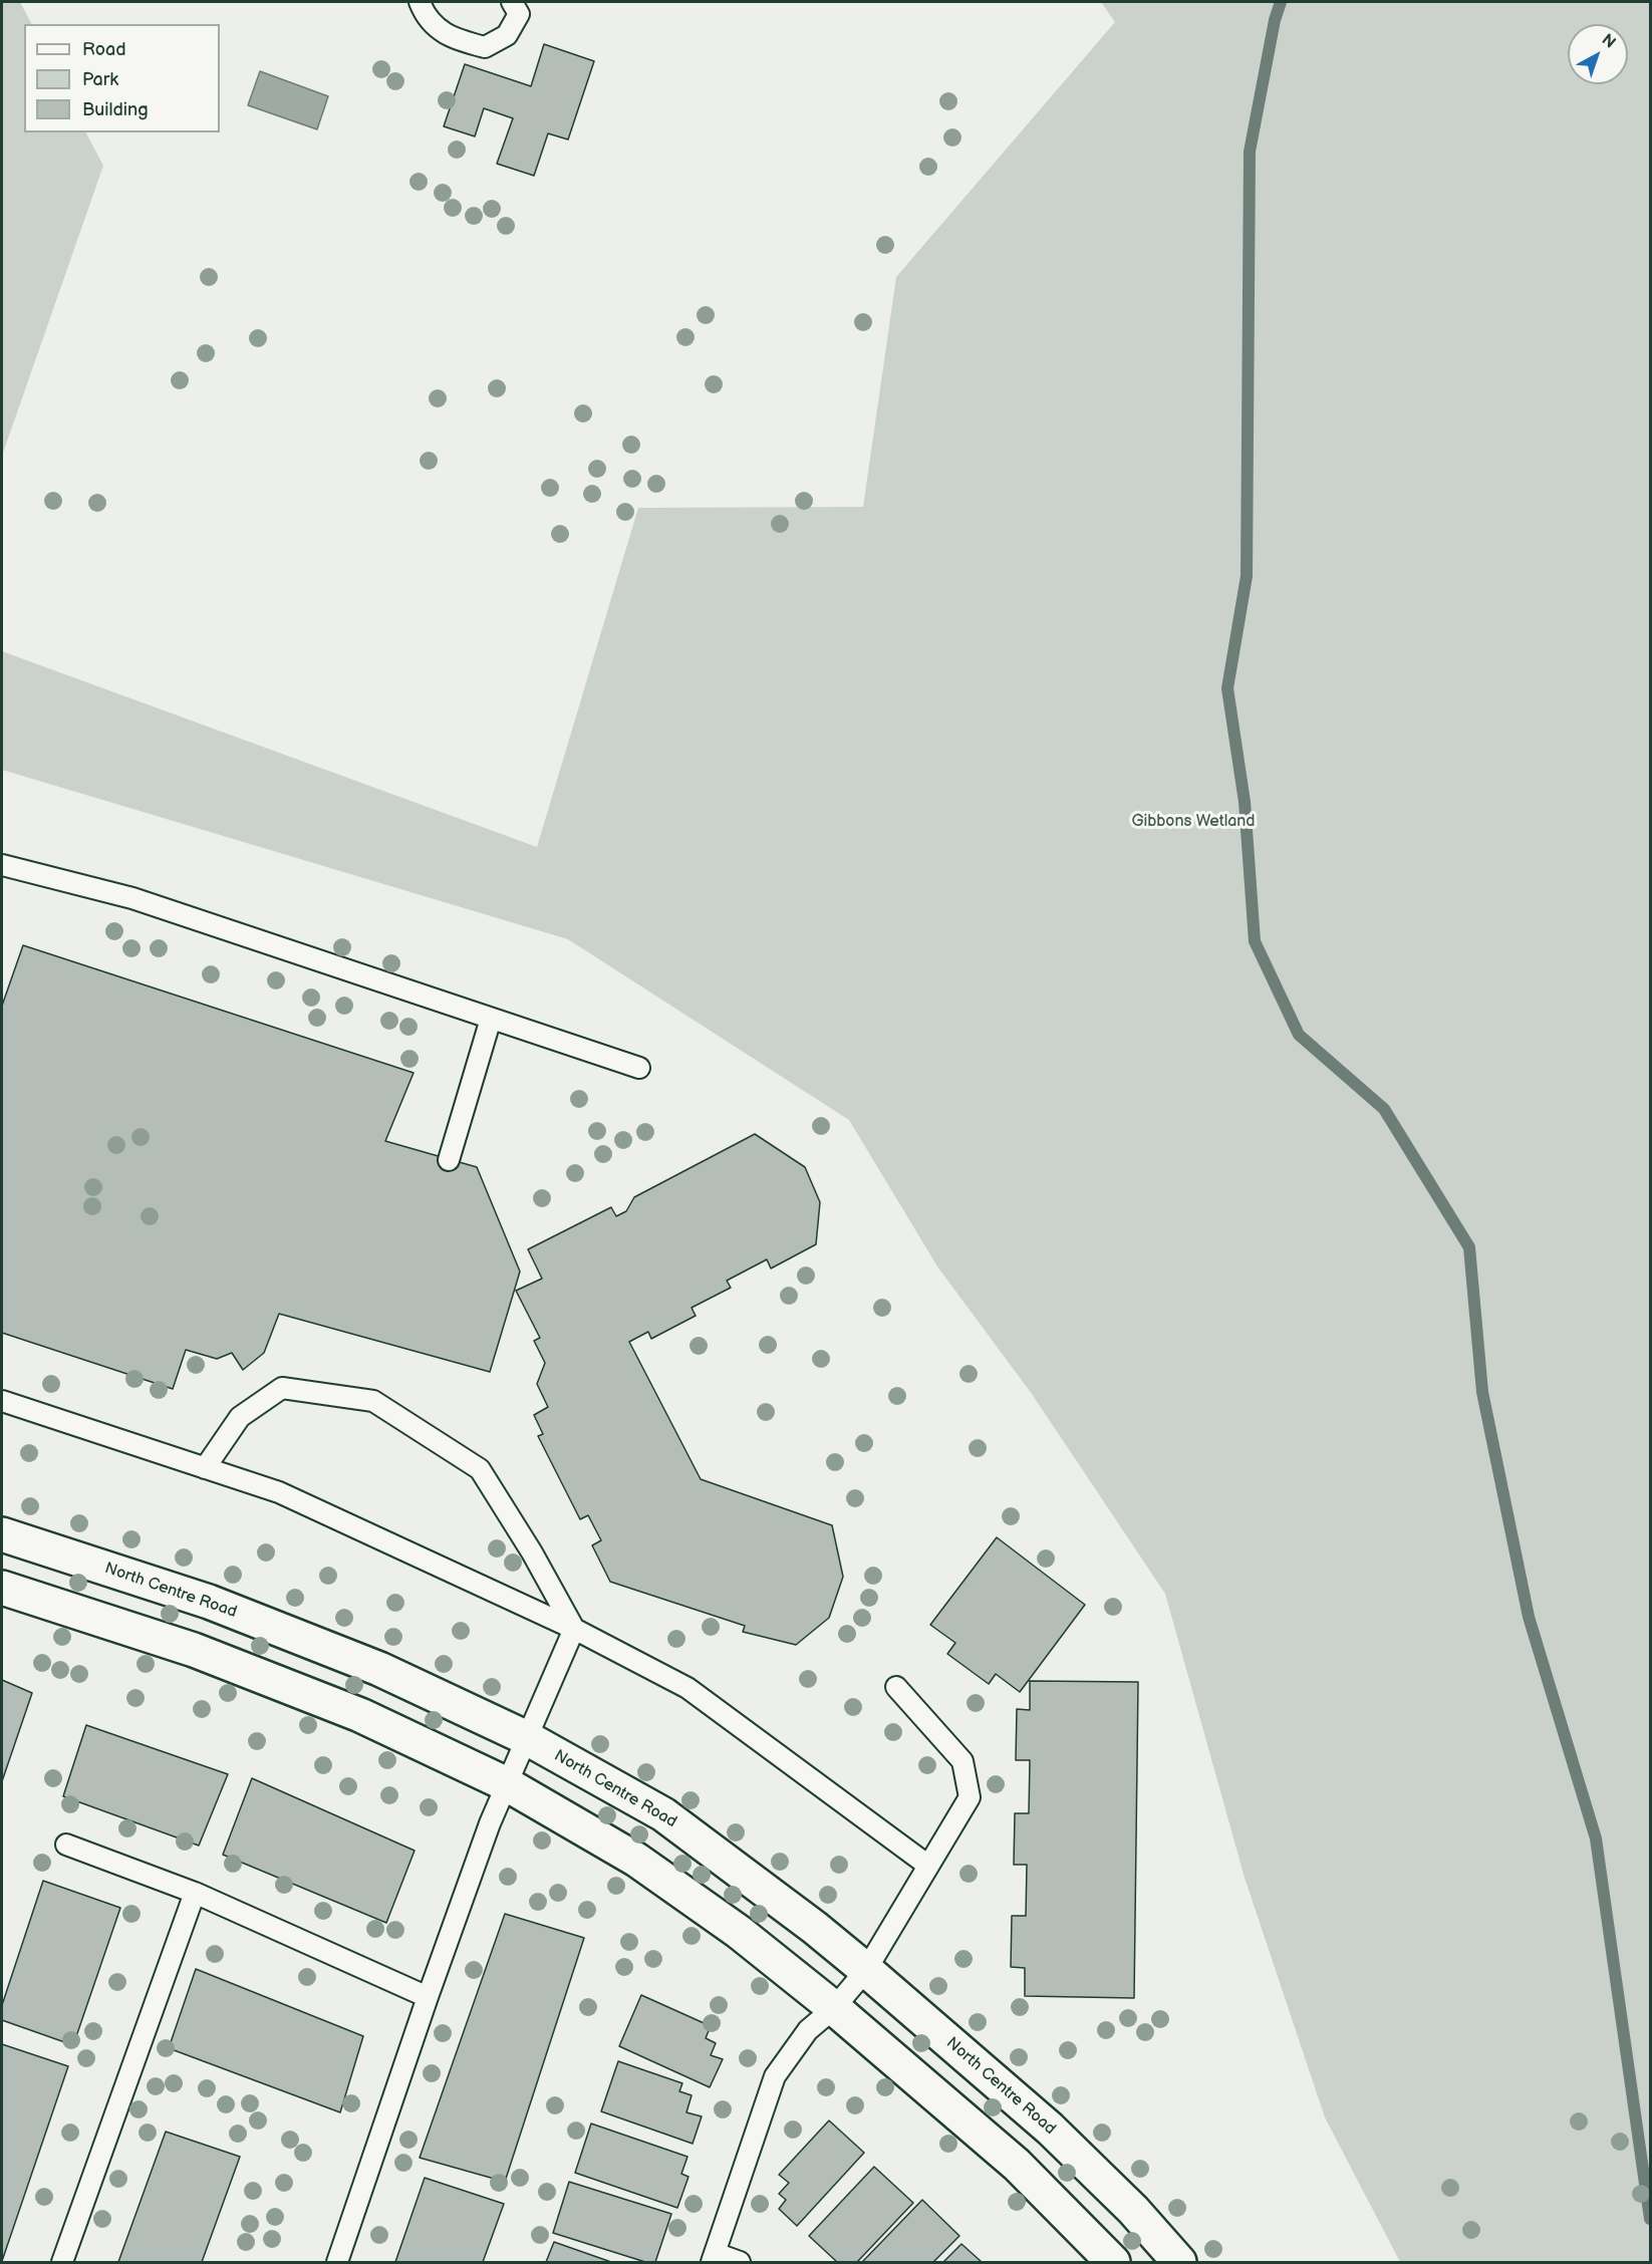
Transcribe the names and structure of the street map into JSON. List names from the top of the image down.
{
  "streets": {
    "street": ["North Centre Road"]
  },
  "parks": ["Gibbons Wetland"],
  "legend": ["Road", "Park", "Building"],
  "north": "top right"
}
